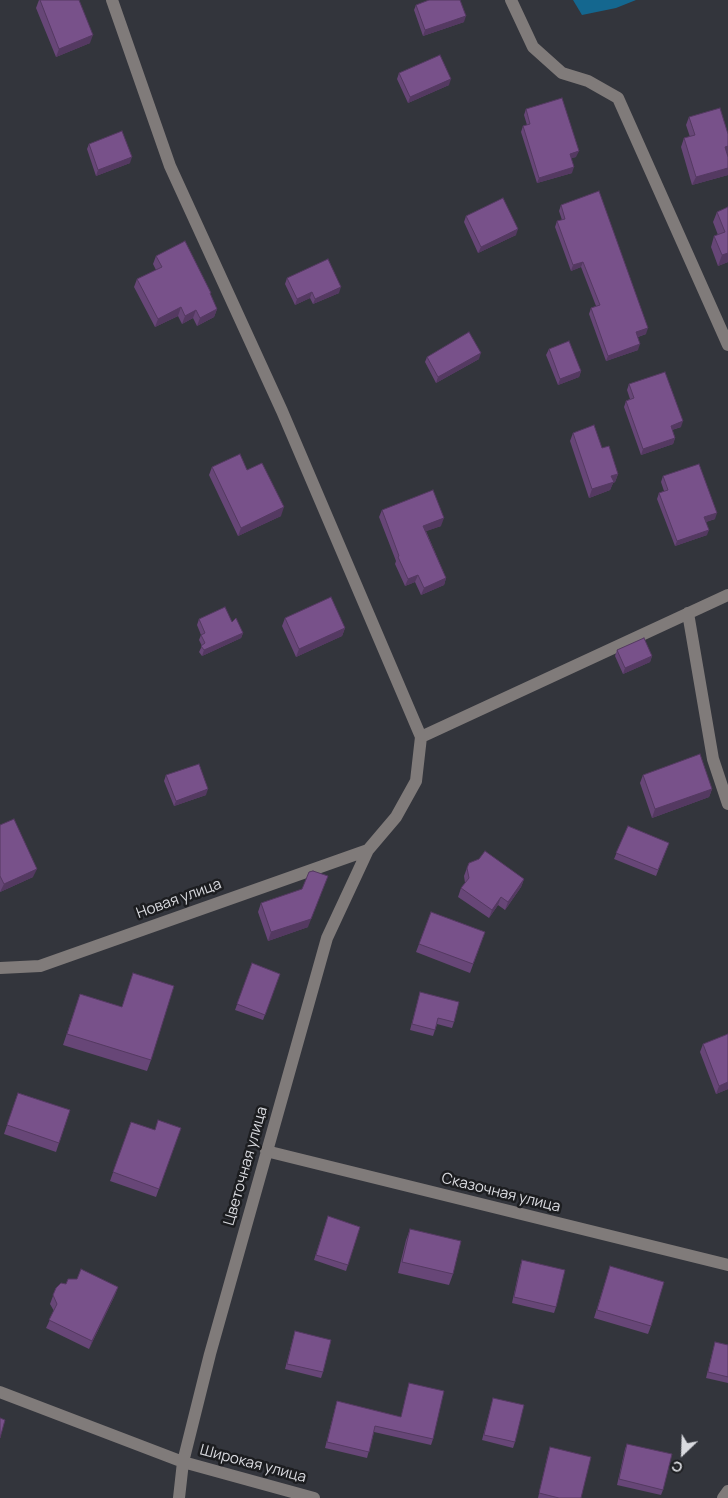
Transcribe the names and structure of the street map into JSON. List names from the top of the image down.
{
  "streets": {
    "street": [
      "Новая улица",
      "Цветочная улица",
      "Сказочная улица",
      "Широкая улица"
    ]
  },
  "crossings": [
    ["Новая улица", "Цветочная улица"],
    ["Цветочная улица", "Сказочная улица"],
    ["Цветочная улица", "Широкая улица"]
  ],
  "north": "bottom left"
}
